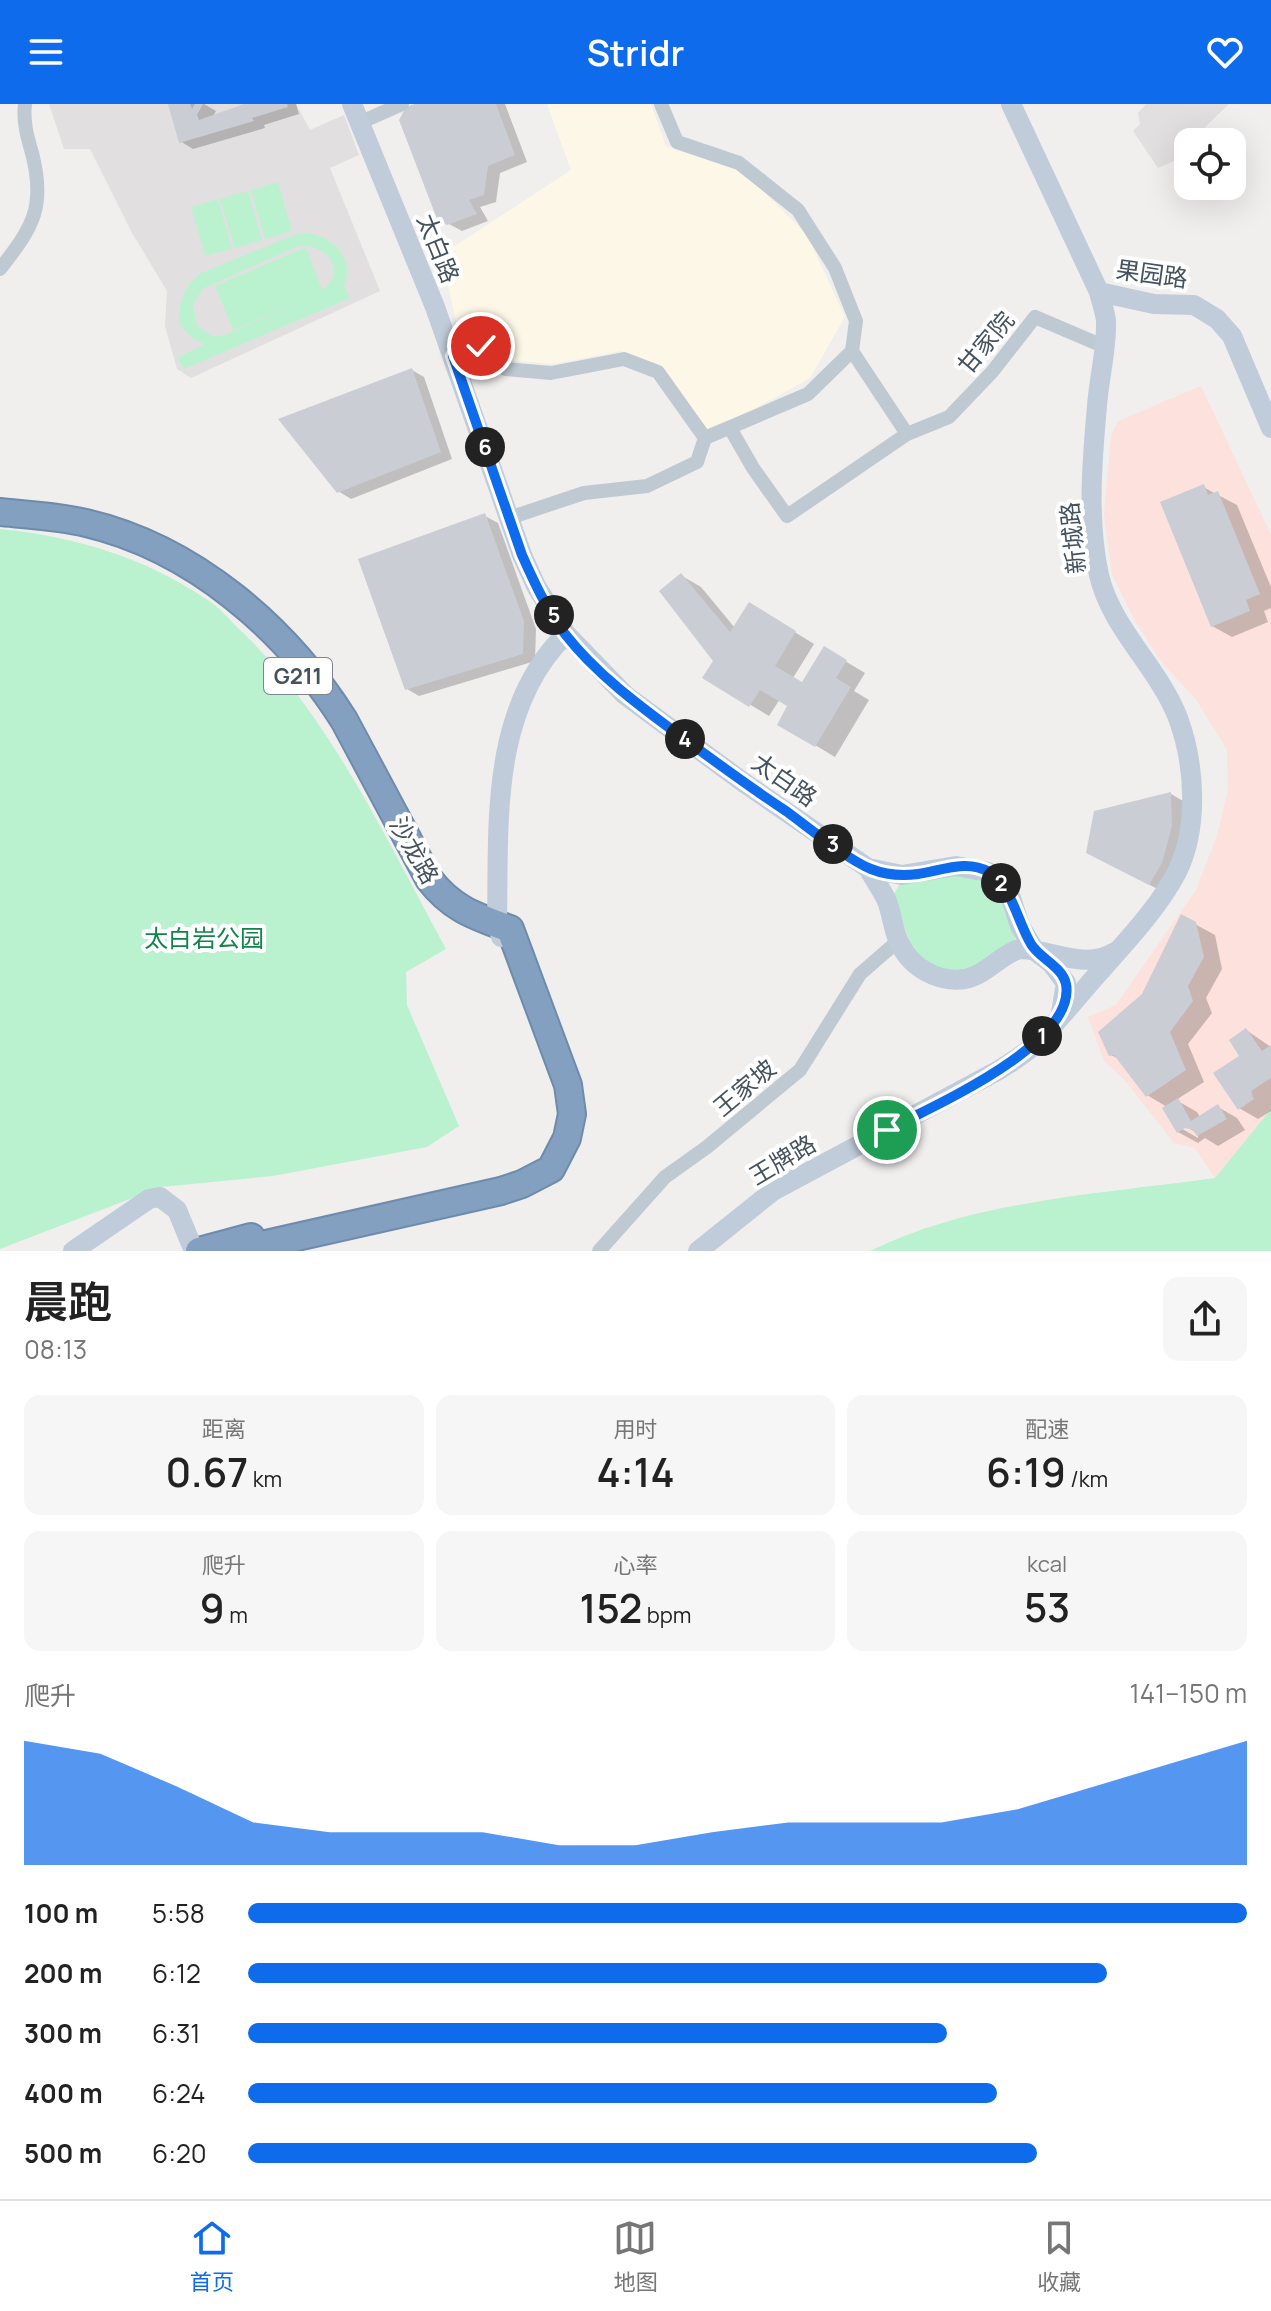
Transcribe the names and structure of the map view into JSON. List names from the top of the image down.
{
  "streets": {
    "highway": ["G211", "沙龙路"],
    "main road": [
      "太白路",
      "果园路",
      "新城路",
      "王牌路"
    ],
    "street": ["甘家院", "王家坡"]
  },
  "crossings": [
    ["太白路", "新城路"],
    ["太白路", "王家坡"],
    ["太白路", "王牌路"],
    ["果园路", "新城路"],
    ["甘家院", "新城路"],
    ["新城路", "王牌路"]
  ],
  "parks": ["太白岩公园"],
  "page": {
    "header": "Stridr",
    "pins": [
      "6",
      "5",
      "4",
      "3",
      "2",
      "1"
    ],
    "heading": ["晨跑", "08:13"],
    "stats": [
      ["距离", "0.67 km"],
      ["用时", "4:14"],
      ["配速", "6:19 /km"],
      ["爬升", "9 m"],
      ["心率", "152 bpm"],
      ["kcal", "53"]
    ],
    "chart": ["爬升", "141–150 m"],
    "list": [
      {
        "name": "100 m",
        "note": "5:58"
      },
      {
        "name": "200 m",
        "note": "6:12"
      },
      {
        "name": "300 m",
        "note": "6:31"
      },
      {
        "name": "400 m",
        "note": "6:24"
      },
      {
        "name": "500 m",
        "note": "6:20"
      }
    ],
    "tabs": ["首页", "地图", "收藏"]
  }
}
